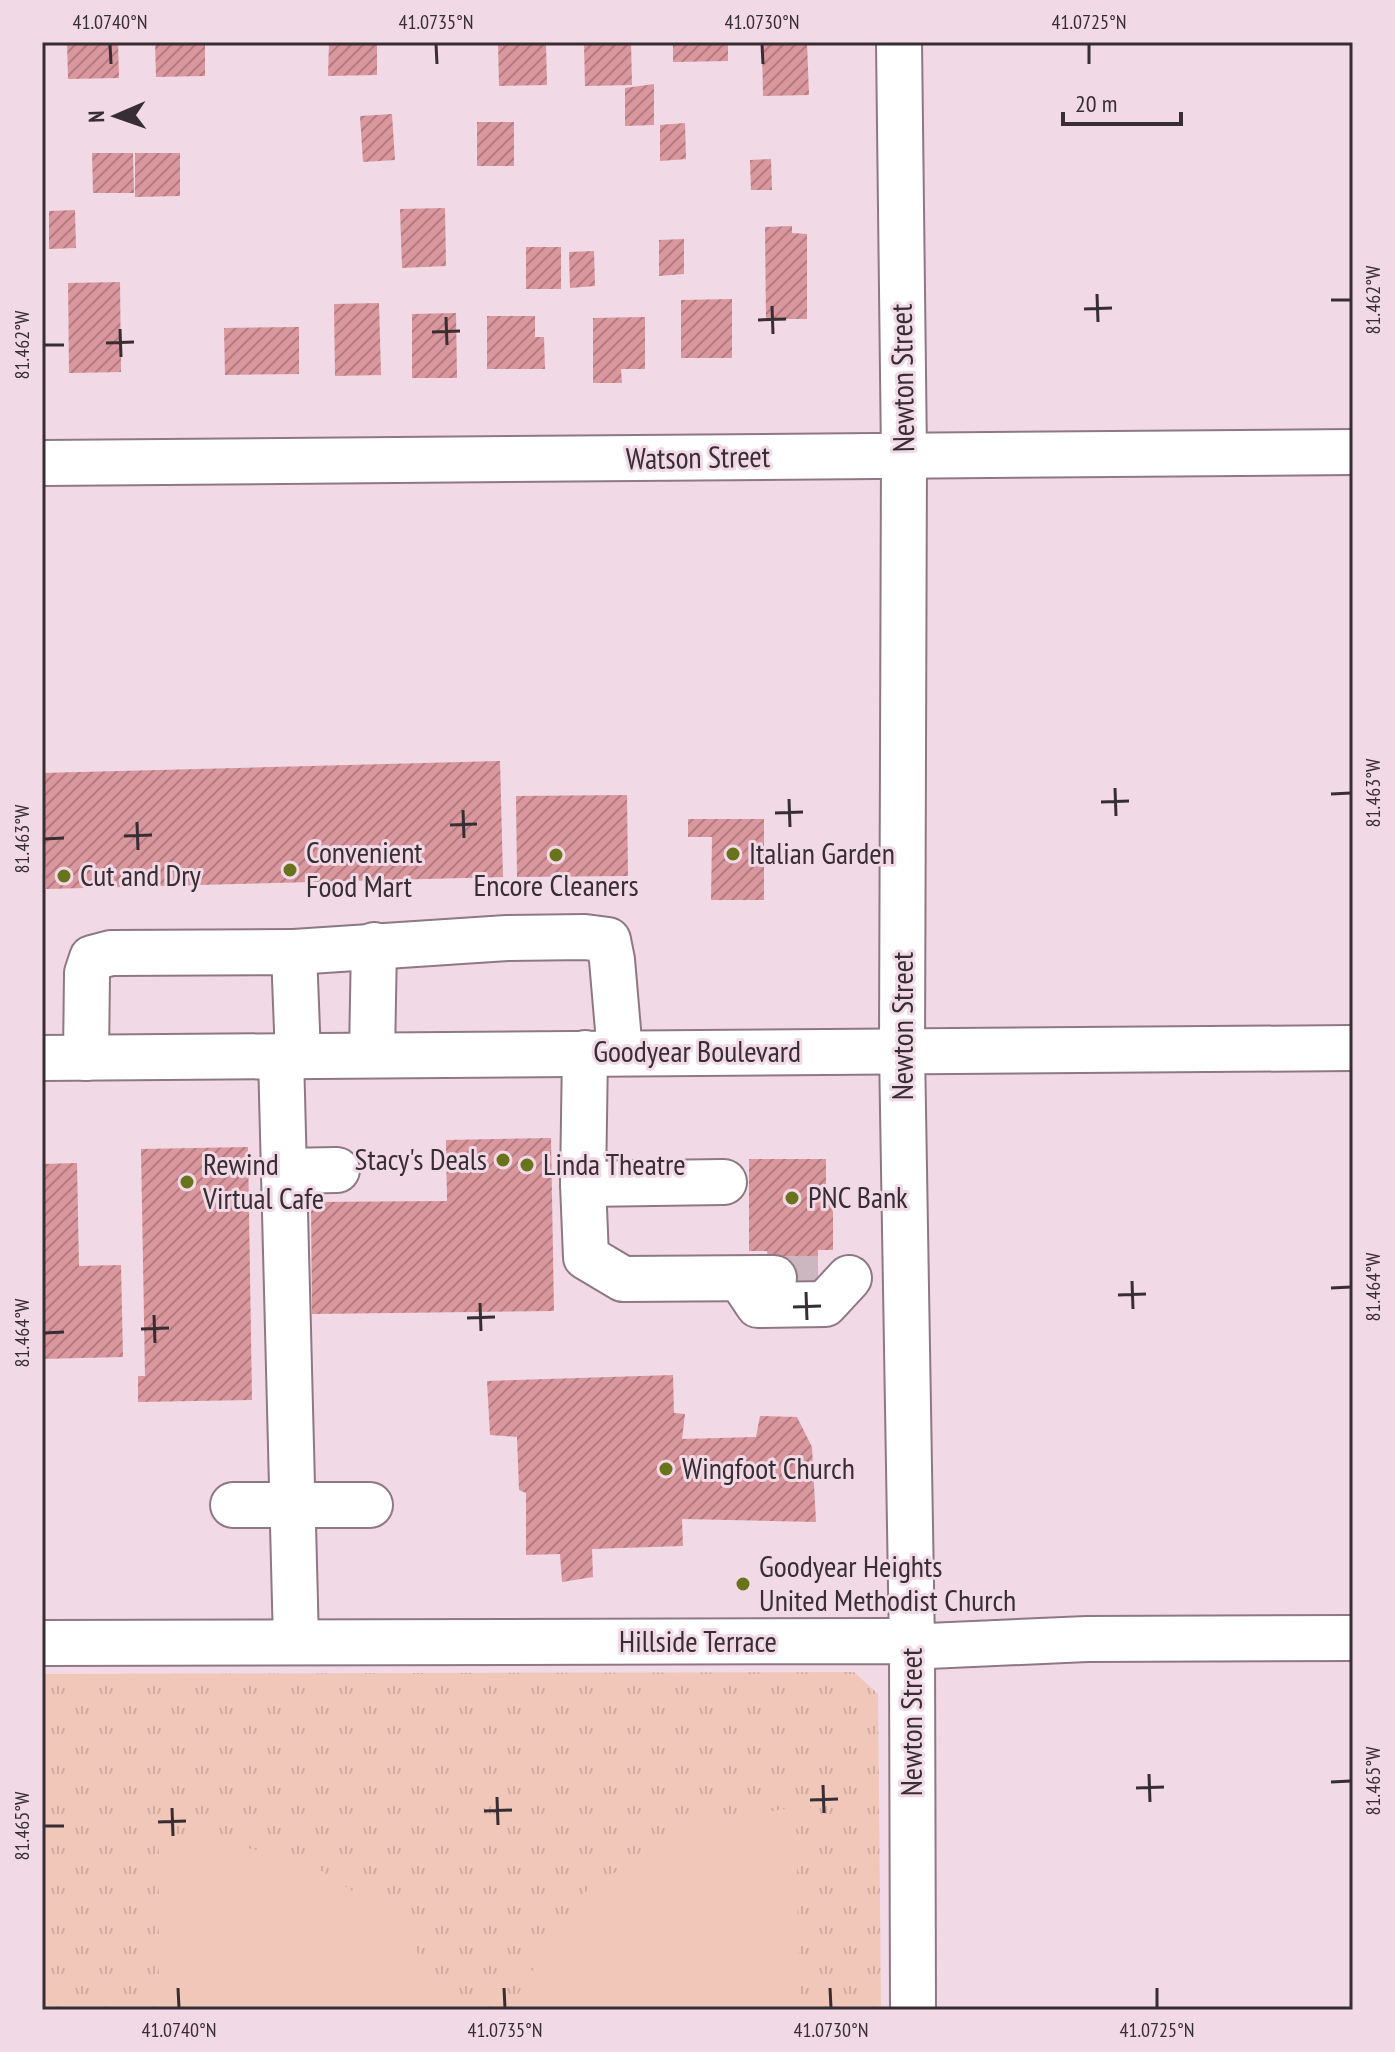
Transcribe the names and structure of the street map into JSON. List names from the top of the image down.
{
  "streets": {
    "street": [
      "Newton Street",
      "Watson Street",
      "Goodyear Boulevard",
      "Hillside Terrace"
    ]
  },
  "crossings": [
    ["Newton Street", "Watson Street"],
    ["Newton Street", "Goodyear Boulevard"],
    ["Newton Street", "Hillside Terrace"]
  ],
  "places": [
    "Italian Garden",
    "Encore Cleaners",
    "Convenient Food Mart",
    "Cut and Dry",
    "Stacy's Deals",
    "Linda Theatre",
    "Rewind Virtual Cafe",
    "PNC Bank",
    "Wingfoot Church",
    "Goodyear Heights United Methodist Church"
  ],
  "scale_bar": "20 m",
  "north": "left",
  "coordinates": [
    "41.0740°N",
    "41.0735°N",
    "41.0730°N",
    "41.0725°N",
    "81.462°W",
    "81.463°W",
    "81.464°W",
    "81.465°W"
  ]
}
